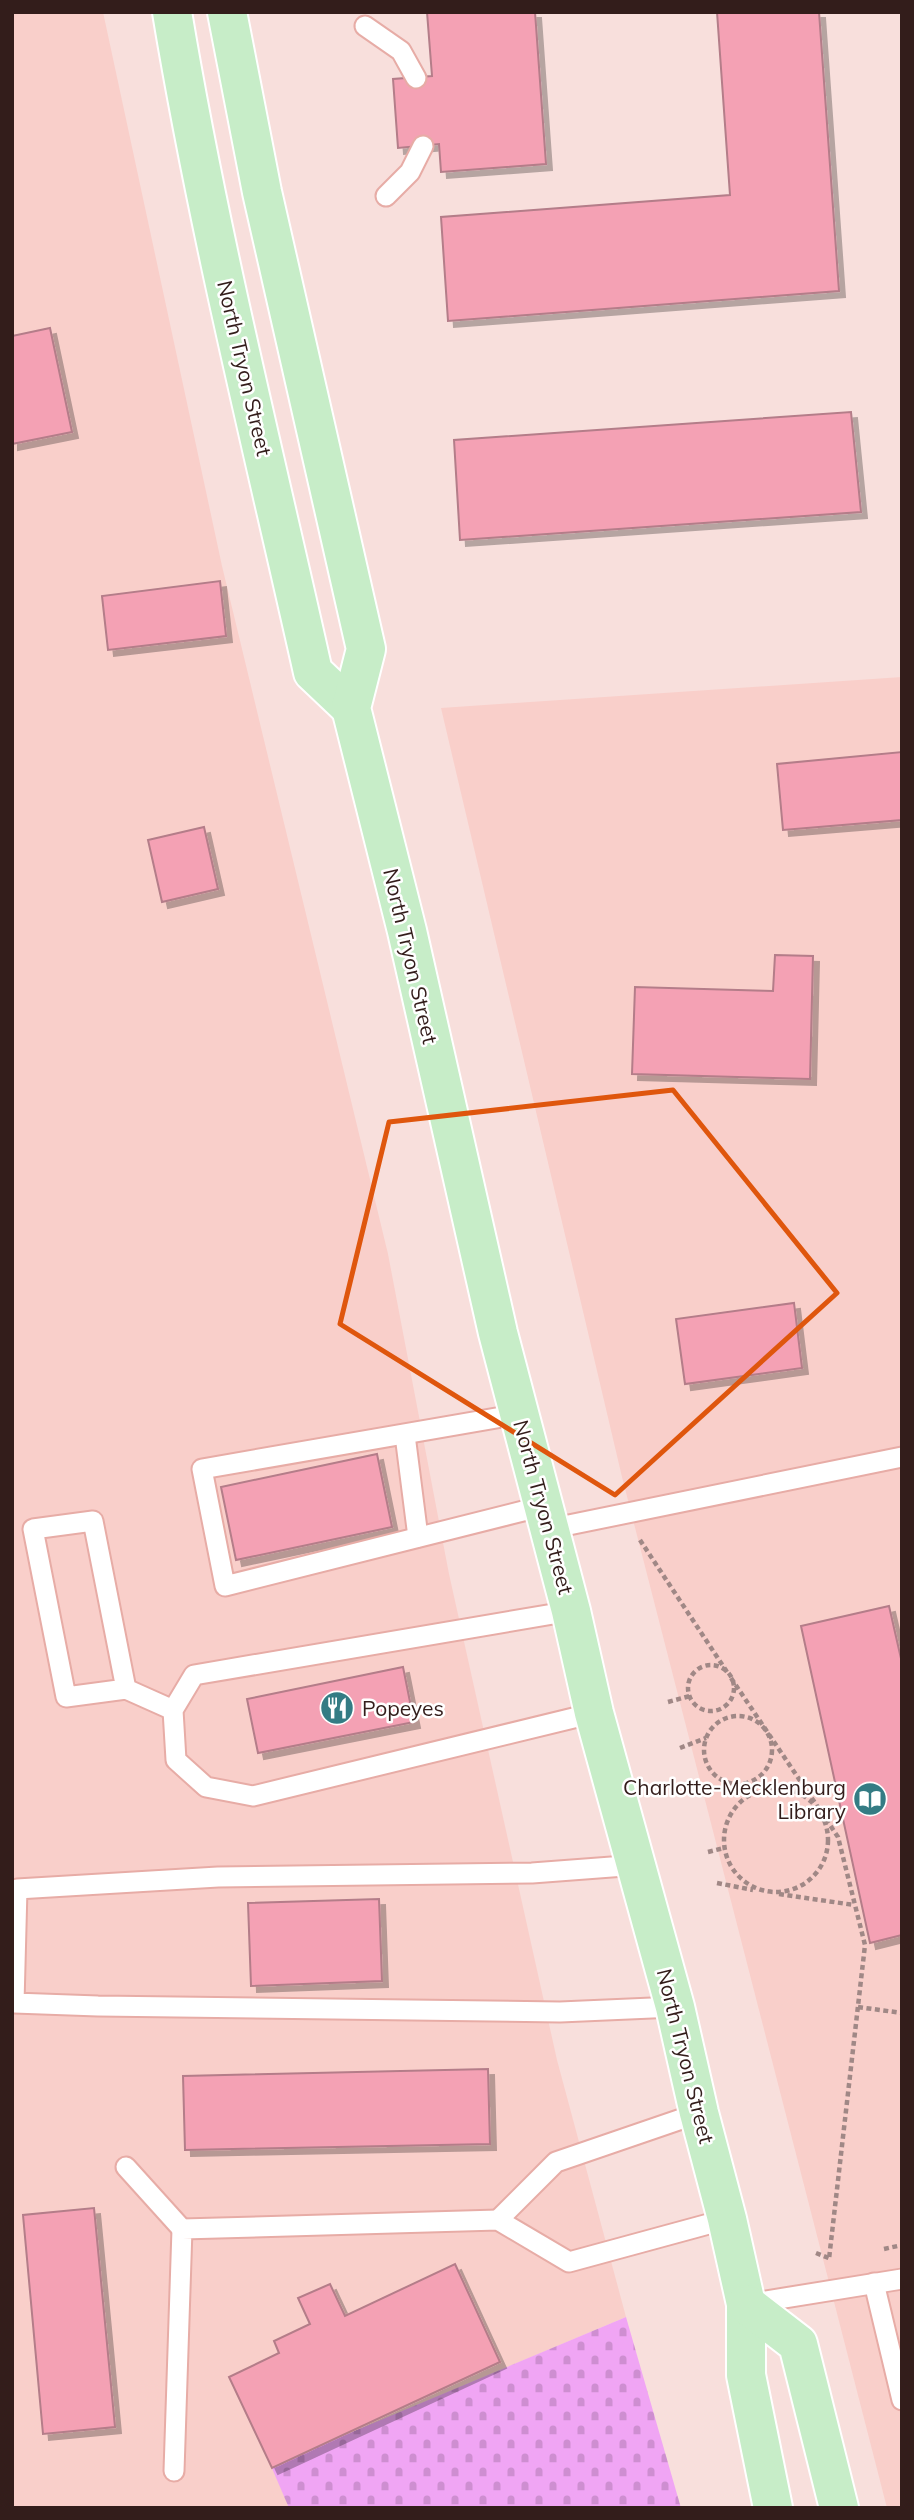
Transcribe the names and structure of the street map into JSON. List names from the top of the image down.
{
  "streets": {
    "main road": ["North Tryon Street"]
  },
  "places": {
    "restaurant": ["Popeyes"],
    "library": ["Charlotte-Mecklenburg Library"]
  }
}
